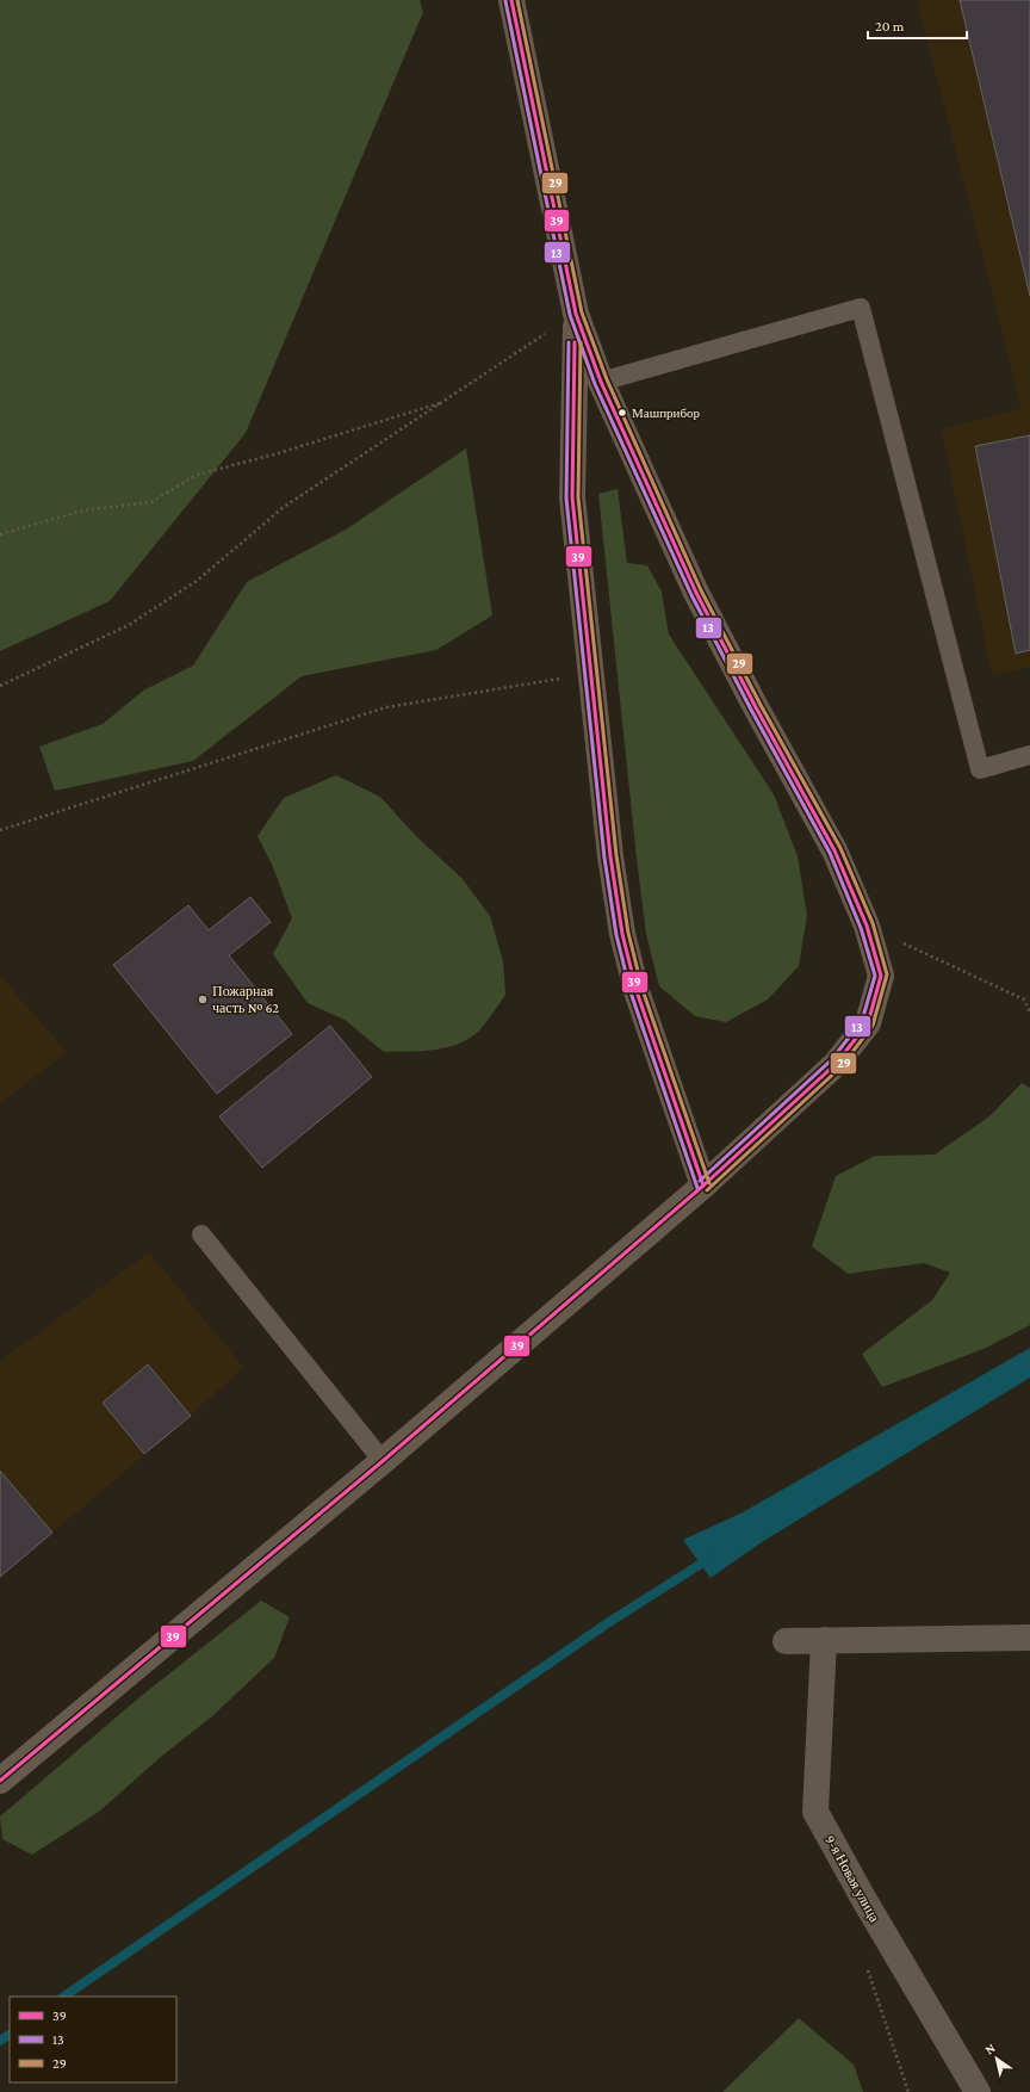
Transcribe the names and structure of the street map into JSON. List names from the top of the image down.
{
  "streets": {
    "street": ["9-я Новая улица"]
  },
  "places": ["Машприбор", "Пожарная часть № 62"],
  "lines": ["transit line 39", "transit line 29", "transit line 13"],
  "legend": ["39", "13", "29"],
  "scale_bar": "20 m",
  "north": "top left"
}
